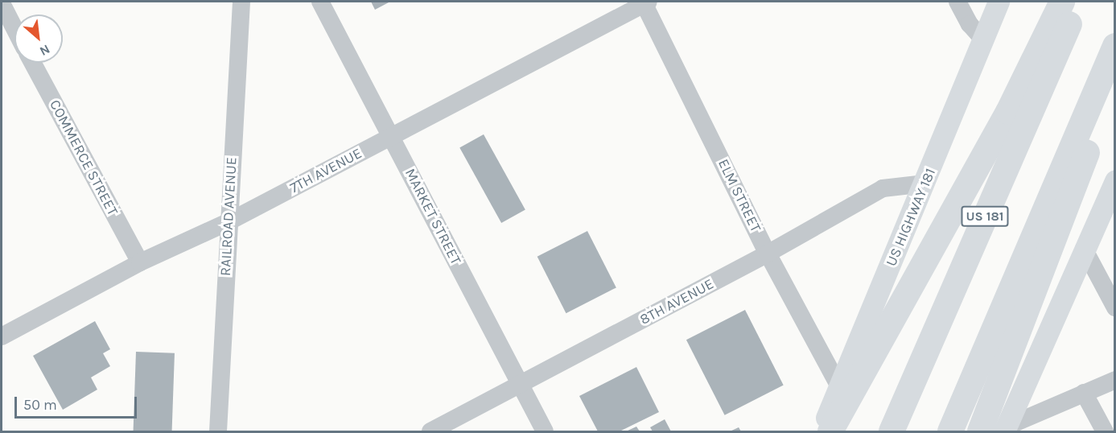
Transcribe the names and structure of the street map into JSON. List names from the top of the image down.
{
  "streets": {
    "highway": ["US 181"],
    "main road": ["US HIGHWAY 181"],
    "street": [
      "COMMERCE STREET",
      "7TH AVENUE",
      "ELM STREET",
      "RAILROAD AVENUE",
      "MARKET STREET",
      "8TH AVENUE"
    ]
  },
  "crossings": [
    ["COMMERCE STREET", "7TH AVENUE"],
    ["7TH AVENUE", "ELM STREET"],
    ["7TH AVENUE", "RAILROAD AVENUE"],
    ["7TH AVENUE", "MARKET STREET"],
    ["ELM STREET", "US HIGHWAY 181"],
    ["ELM STREET", "8TH AVENUE"],
    ["MARKET STREET", "8TH AVENUE"],
    ["US HIGHWAY 181", "8TH AVENUE"]
  ],
  "scale_bar": "50 m",
  "north": "bottom right"
}
